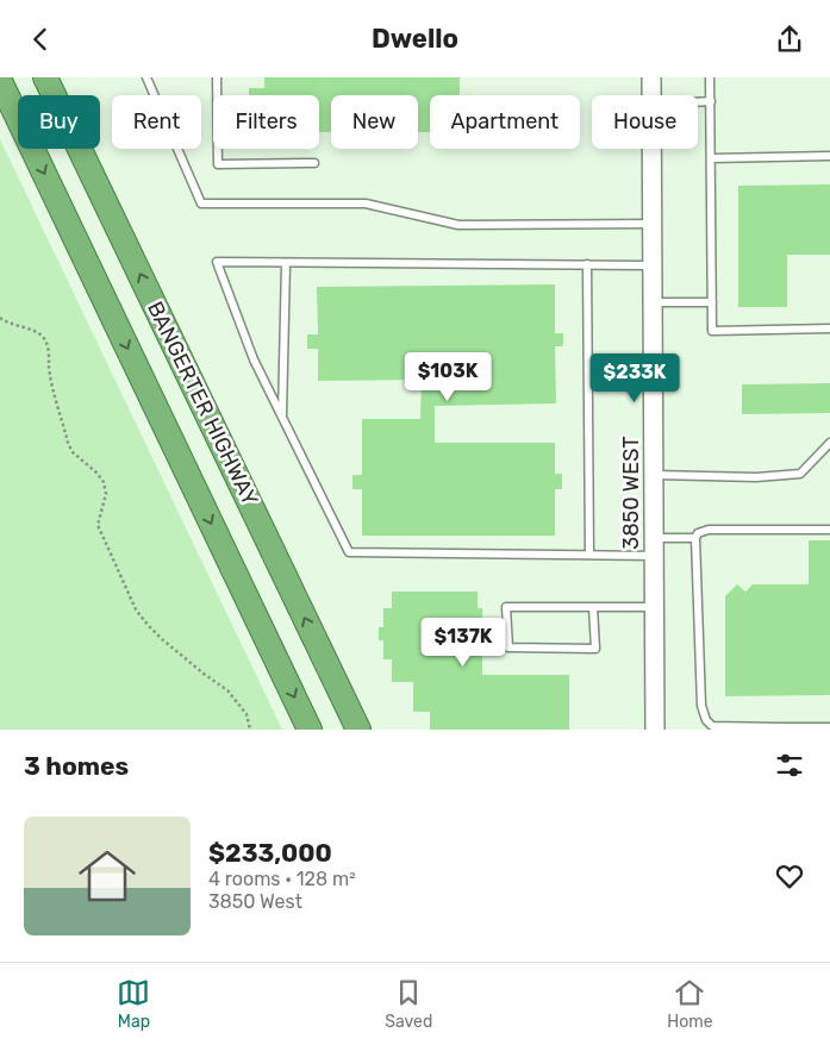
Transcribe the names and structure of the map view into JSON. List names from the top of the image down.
{
  "streets": {
    "highway": ["BANGERTER HIGHWAY"],
    "street": ["3850 WEST"]
  },
  "page": {
    "header": "Dwello",
    "chip": [
      "Buy",
      "Rent",
      "Filters",
      "New",
      "Apartment",
      "House"
    ],
    "price": ["$103K", "$233K", "$137K"],
    "heading": "3 homes",
    "list": [
      {
        "name": "$233,000",
        "note": "4 rooms · 128 m² · 3850 West"
      }
    ],
    "tabs": ["Map", "Saved", "Home"]
  }
}
